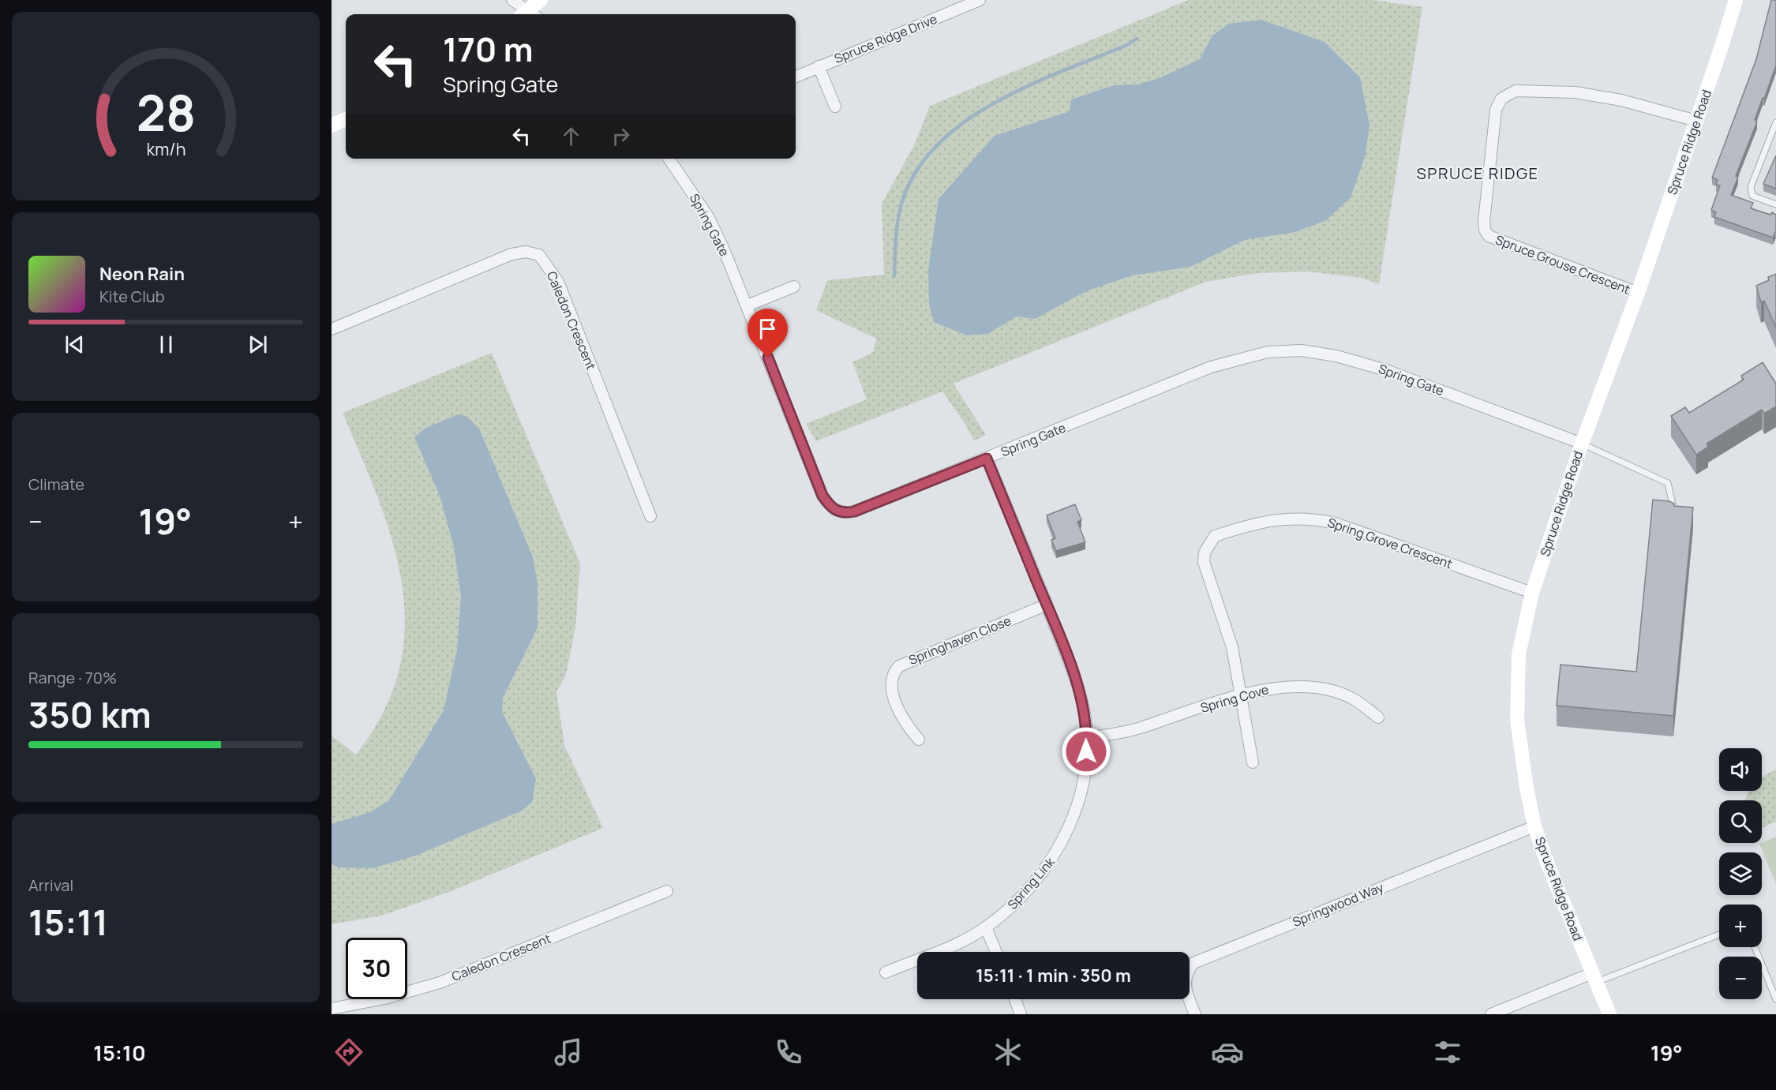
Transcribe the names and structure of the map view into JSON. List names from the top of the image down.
{
  "streets": {
    "street": [
      "Spruce Ridge Drive",
      "Spruce Ridge Road",
      "Spring Gate",
      "Spruce Grouse Crescent",
      "Caledon Crescent",
      "Spring Grove Crescent",
      "Springhaven Close",
      "Spring Cove",
      "Spring Link",
      "Springwood Way"
    ]
  },
  "crossings": [
    ["Spruce Ridge Road", "Spring Gate"],
    ["Spruce Ridge Road", "Spruce Grouse Crescent"],
    ["Spruce Ridge Road", "Spring Grove Crescent"],
    ["Spruce Ridge Road", "Springwood Way"],
    ["Spring Gate", "Spring Link"],
    ["Spring Grove Crescent", "Spring Cove"],
    ["Springhaven Close", "Spring Link"],
    ["Spring Cove", "Spring Link"]
  ],
  "districts": ["SPRUCE RIDGE"],
  "page": {
    "turn": ["170 m", "Spring Gate"],
    "song": ["Neon Rain", "Kite Club"],
    "tile": [
      "Climate",
      ["Range · 70%", "350 km"],
      ["Arrival", "15:11"]
    ],
    "heat": ["−", "19°", "+"],
    "map_buttons": ["+", "−"],
    "limit": "30",
    "trip": "15:11 · 1 min · 350 m",
    "tabs": ["15:10", "19°"],
    "gauge": ["28", "km/h"]
  }
}
